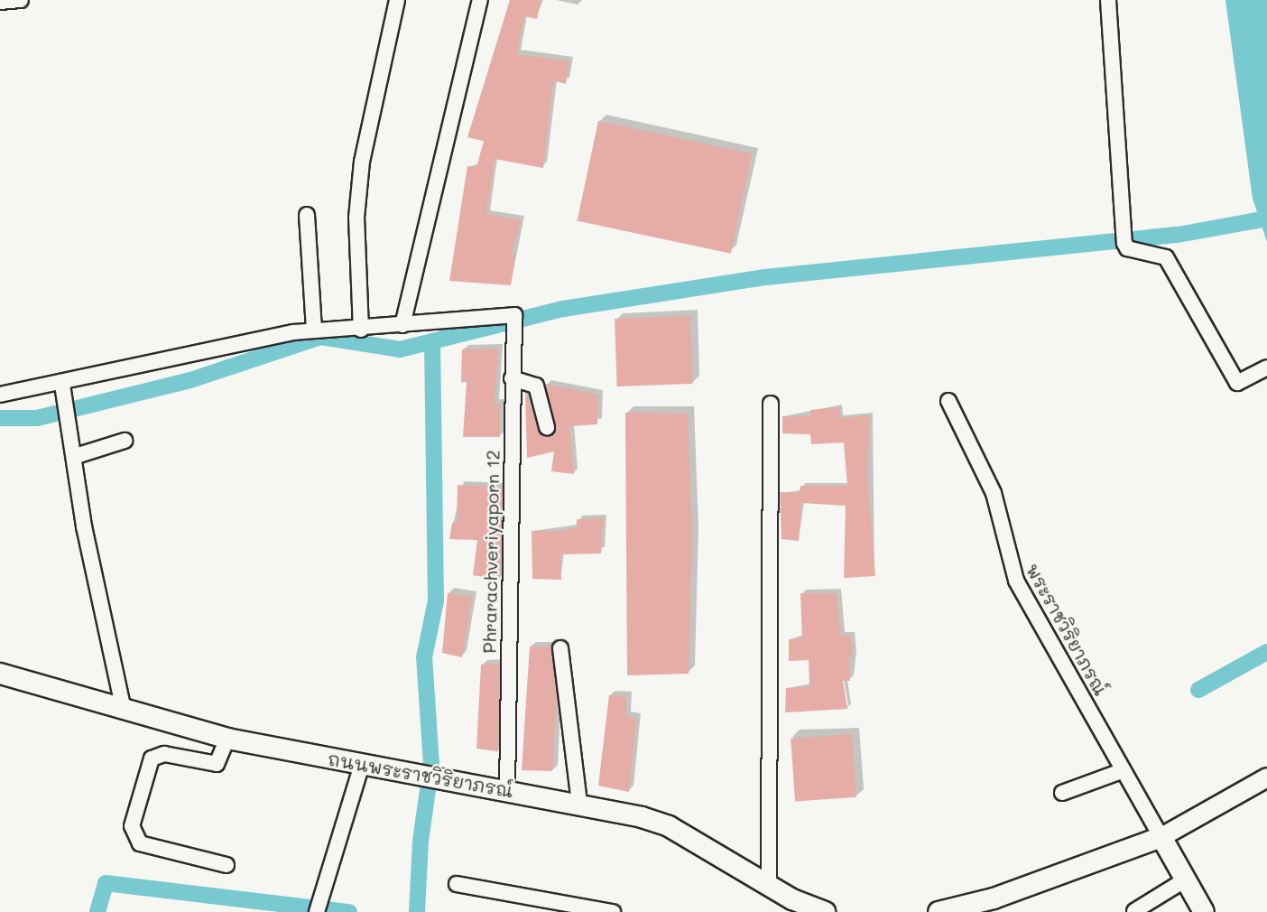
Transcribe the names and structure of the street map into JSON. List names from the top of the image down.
{
  "streets": {
    "main road": ["ถนนพระราชวิริยาภรณ์"],
    "street": ["Phrarachveriyaporn 12", "พระราชวิริยาภรณ์"]
  },
  "crossings": [
    ["Phrarachveriyaporn 12", "ถนนพระราชวิริยาภรณ์"]
  ]
}
